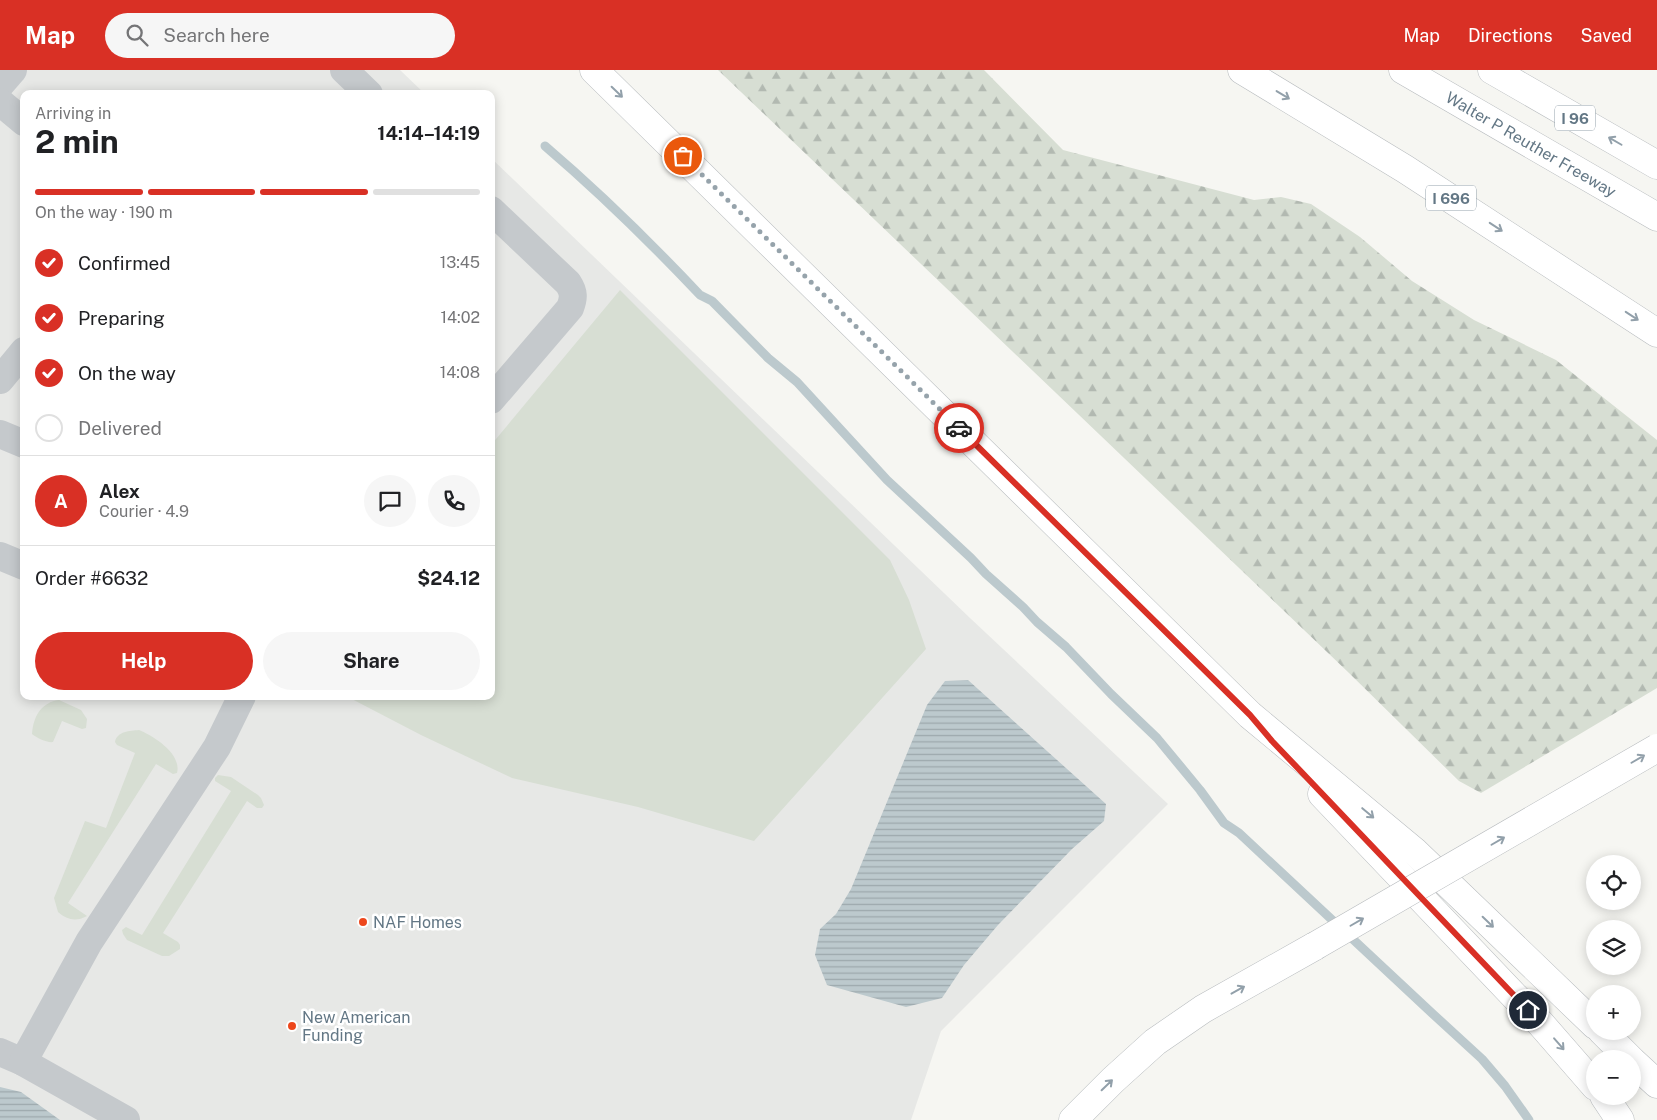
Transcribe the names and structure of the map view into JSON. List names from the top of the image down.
{
  "streets": {
    "highway": ["I 96", "Walter P Reuther Freeway", "I 696"]
  },
  "places": ["NAF Homes", "New American Funding"],
  "page": {
    "header": "Map",
    "search": "Search here",
    "nav": ["Map", "Directions", "Saved"],
    "heading": ["2 min", "Arriving in", "14:14–14:19"],
    "panel": [
      "Alex",
      "Courier · 4.9",
      "Order #6632",
      "$24.12"
    ],
    "bar": "On the way · 190 m",
    "list": [
      ["Confirmed", "13:45"],
      ["Preparing", "14:02"],
      ["On the way", "14:08"],
      "Delivered"
    ],
    "round": "A",
    "buttons": ["Help", "Share"],
    "map_buttons": ["+", "−"]
  }
}
